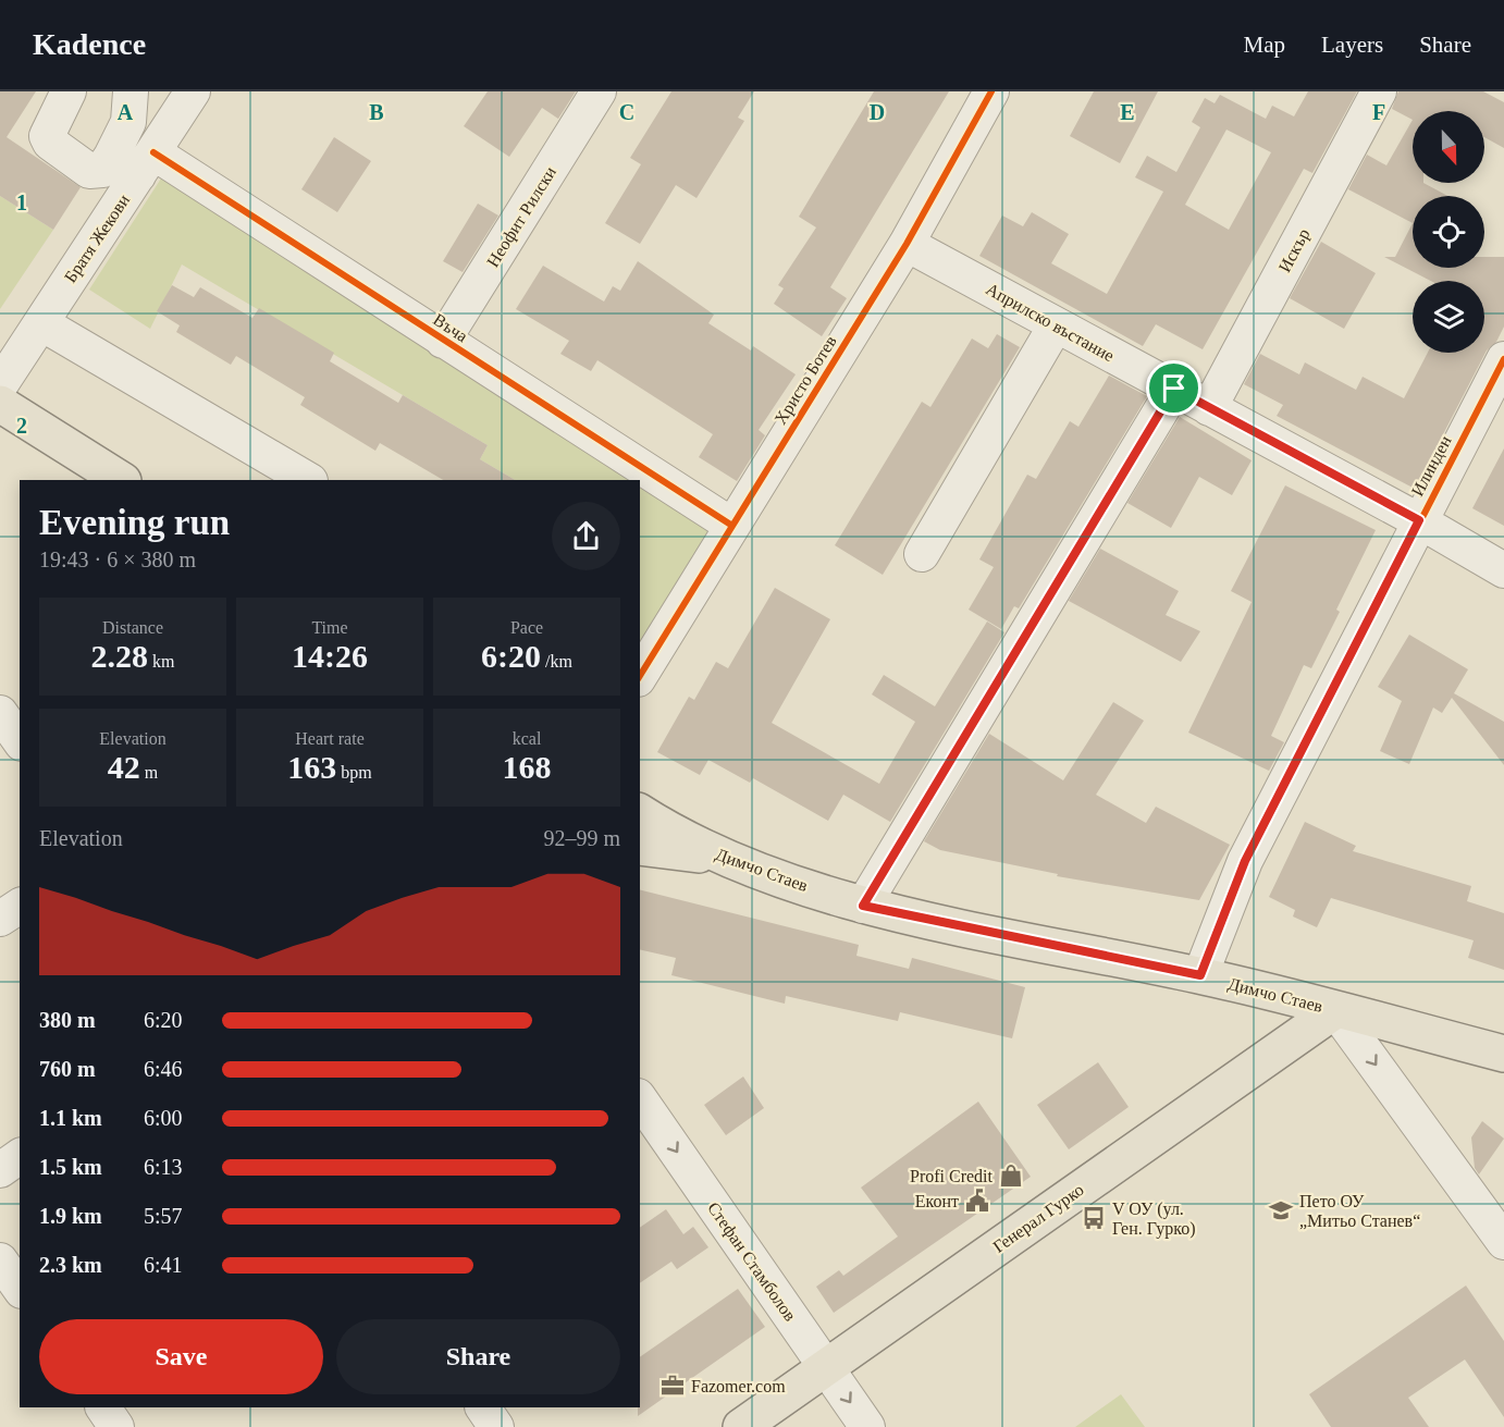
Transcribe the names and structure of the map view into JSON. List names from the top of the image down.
{
  "streets": {
    "main road": ["Димчо Стаев", "Генерал Гурко"],
    "street": [
      "Неофит Рилски",
      "Братя Жекови",
      "Искър",
      "Априлско въстание",
      "Въча",
      "Христо Ботев",
      "Илинден",
      "Стефан Стамболов"
    ]
  },
  "crossings": [
    ["Неофит Рилски", "Въча"],
    ["Братя Жекови", "Въча"],
    ["Искър", "Априлско въстание"],
    ["Априлско въстание", "Христо Ботев"],
    ["Априлско въстание", "Илинден"],
    ["Въча", "Христо Ботев"],
    ["Илинден", "Димчо Стаев"],
    ["Димчо Стаев", "Генерал Гурко"],
    ["Генерал Гурко", "Стефан Стамболов"]
  ],
  "one_way": ["Стефан Стамболов"],
  "places": {
    "shop": ["Profi Credit"],
    "public building": ["Еконт"],
    "school or university": ["Пето ОУ „Митьо Станев“"],
    "bus stop": ["V ОУ (ул. Ген. Гурко)"],
    "office": ["Fazomer.com"]
  },
  "north": "bottom",
  "page": {
    "header": "Kadence",
    "nav": ["Map", "Layers", "Share"],
    "heading": ["Evening run", "19:43 · 6 × 380 m"],
    "stats": [
      ["Distance", "2.28 km"],
      ["Time", "14:26"],
      ["Pace", "6:20 /km"],
      ["Elevation", "42 m"],
      ["Heart rate", "163 bpm"],
      ["kcal", "168"]
    ],
    "chart": ["Elevation", "92–99 m"],
    "list": [
      {
        "name": "380 m",
        "note": "6:20"
      },
      {
        "name": "760 m",
        "note": "6:46"
      },
      {
        "name": "1.1 km",
        "note": "6:00"
      },
      {
        "name": "1.5 km",
        "note": "6:13"
      },
      {
        "name": "1.9 km",
        "note": "5:57"
      },
      {
        "name": "2.3 km",
        "note": "6:41"
      }
    ],
    "buttons": ["Save", "Share"]
  },
  "grid": {
    "columns": [
      "A",
      "B",
      "C",
      "D",
      "E",
      "F"
    ],
    "rows": ["1", "2"]
  }
}
